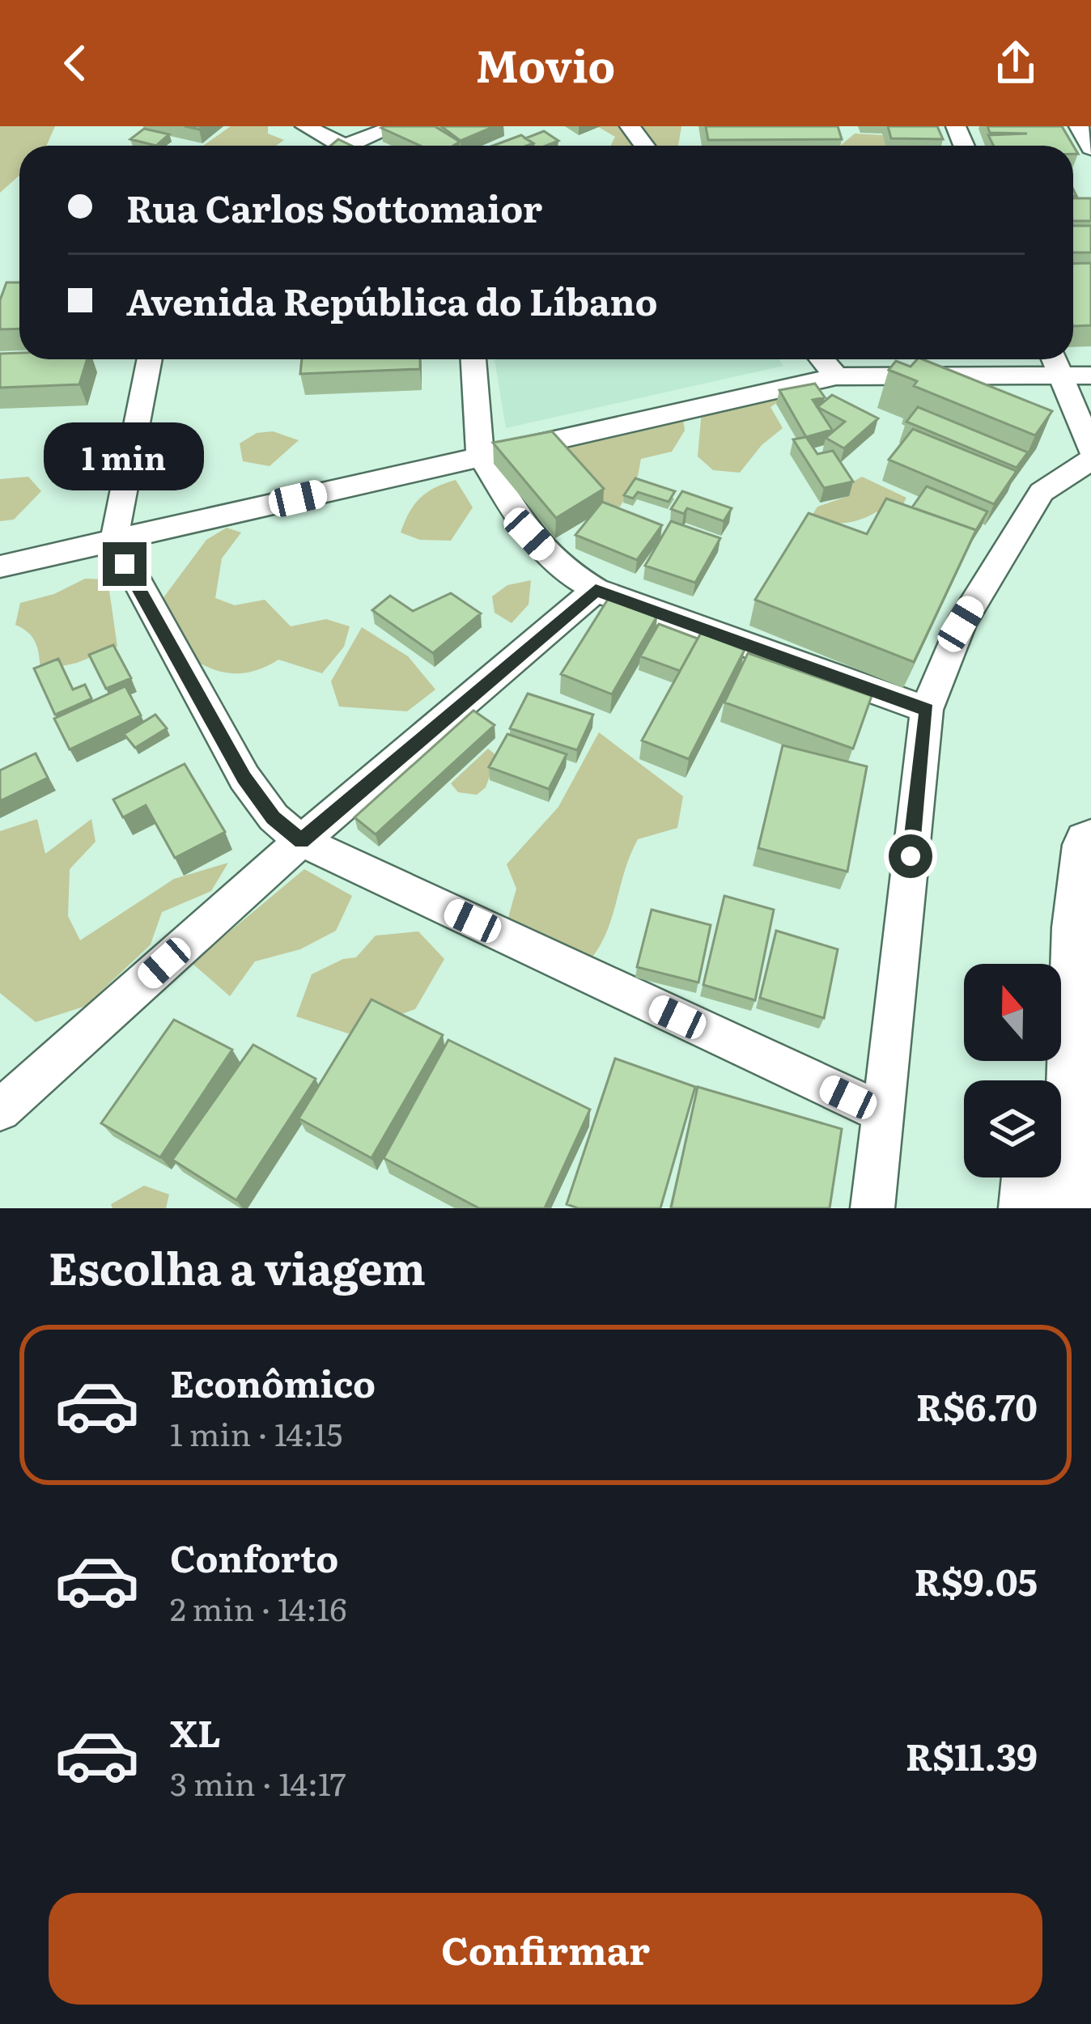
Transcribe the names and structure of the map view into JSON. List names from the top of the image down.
{
  "north": "top",
  "page": {
    "header": "Movio",
    "banner": ["Rua Carlos Sottomaior", "Avenida República do Líbano"],
    "bubble": "1 min",
    "heading": "Escolha a viagem",
    "list": [
      {
        "name": "Econômico",
        "note": "1 min · 14:15",
        "value": "R$6.70"
      },
      {
        "name": "Conforto",
        "note": "2 min · 14:16",
        "value": "R$9.05"
      },
      {
        "name": "XL",
        "note": "3 min · 14:17",
        "value": "R$11.39"
      }
    ],
    "buttons": "Confirmar"
  }
}
